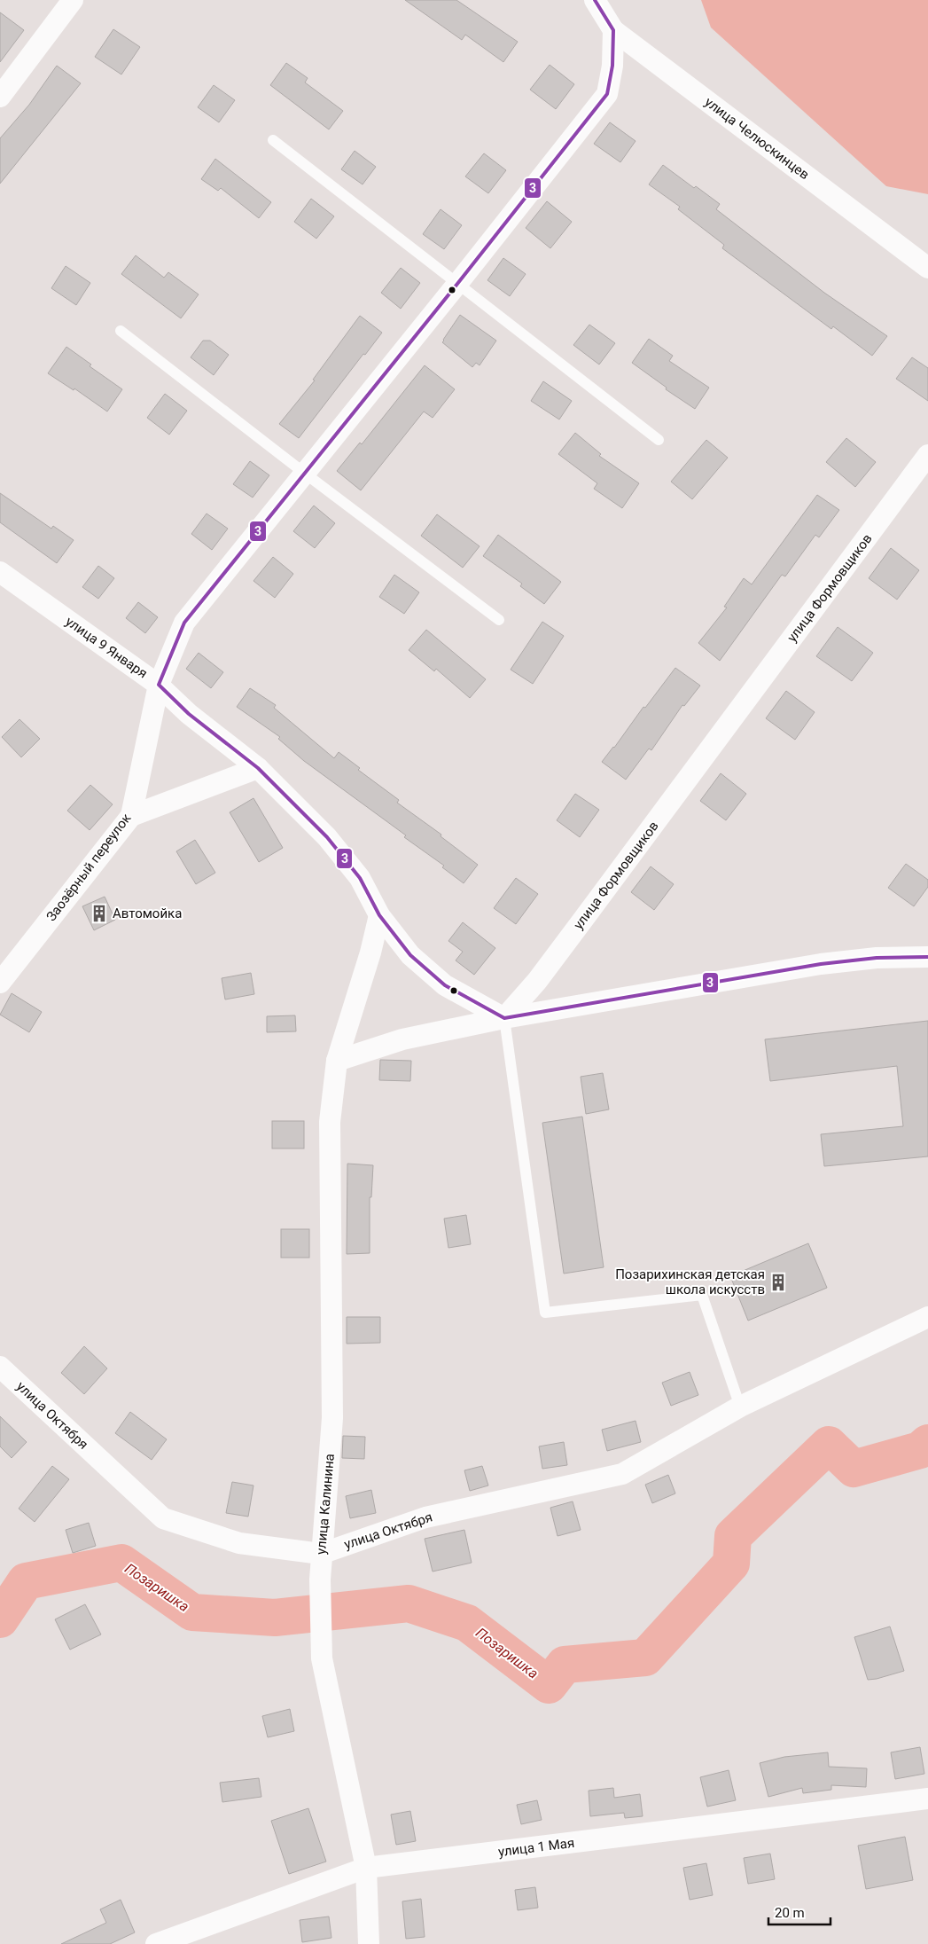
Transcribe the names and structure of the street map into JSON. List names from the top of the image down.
{
  "streets": {
    "street": [
      "улица Челюскинцев",
      "улица Формовщиков",
      "улица 9 Января",
      "Заозёрный переулок",
      "улица Октября",
      "улица Калинина",
      "улица 1 Мая"
    ]
  },
  "crossings": [
    ["улица Челюскинцев", "Заозёрный переулок"],
    ["улица Формовщиков", "улица 9 Января"],
    ["улица 9 Января", "Заозёрный переулок"],
    ["улица 9 Января", "улица Калинина"],
    ["улица Октября", "улица Калинина"],
    ["улица Калинина", "улица 1 Мая"]
  ],
  "water": ["Позаришка"],
  "places": {
    "building": ["Автомойка", "Позарихинская детская школа искусств"]
  },
  "lines": ["transit line 3"],
  "scale_bar": "20 m"
}
